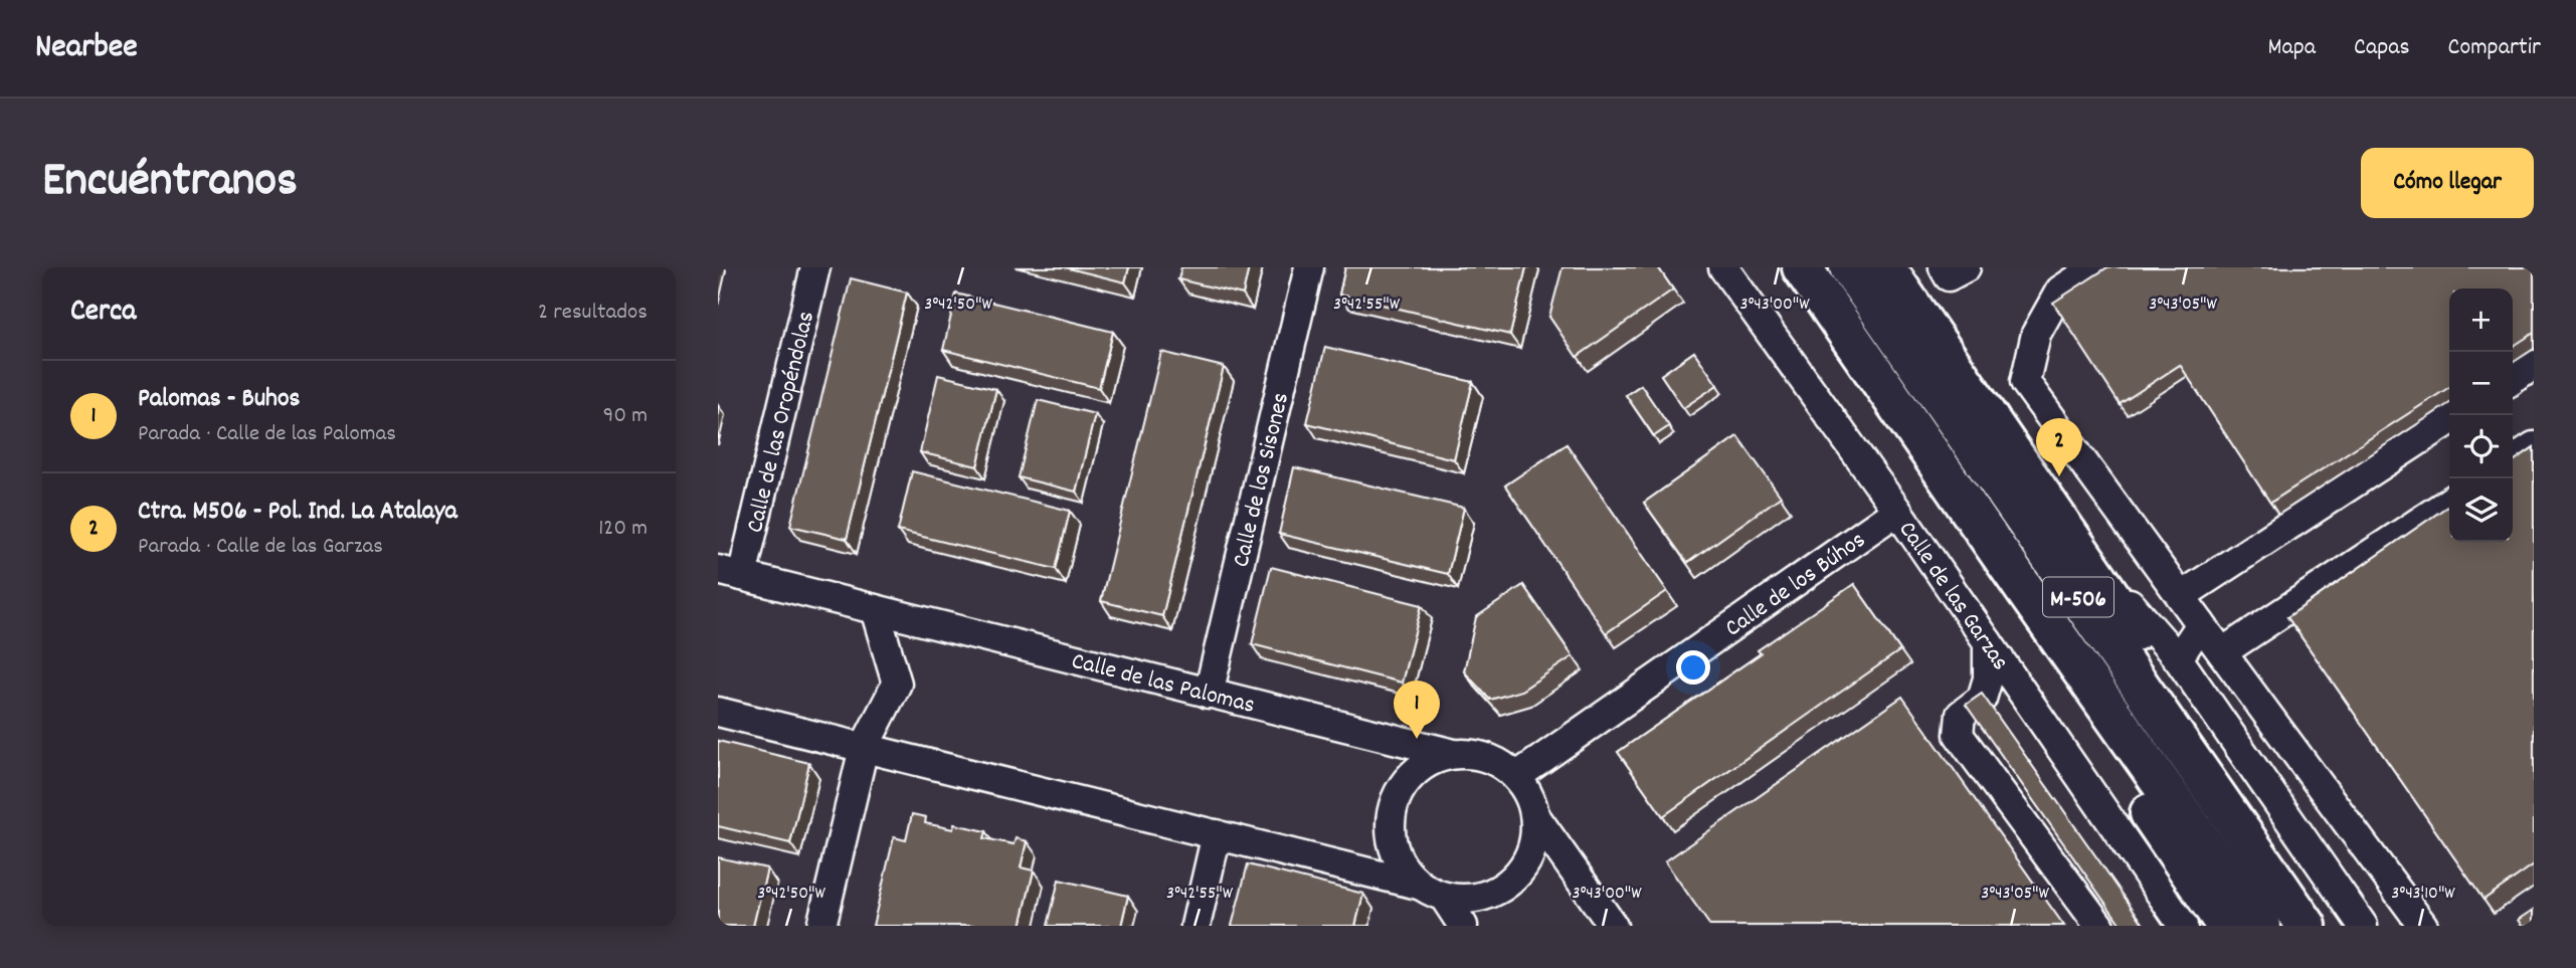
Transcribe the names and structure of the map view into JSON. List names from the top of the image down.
{
  "streets": {
    "highway": ["M-506"],
    "street": [
      "Calle de las Oropéndolas",
      "Calle de los Sisones",
      "Calle de los Búhos",
      "Calle de las Garzas",
      "Calle de las Palomas"
    ]
  },
  "crossings": [
    ["Calle de las Oropéndolas", "Calle de las Palomas"],
    ["Calle de los Sisones", "Calle de las Palomas"],
    ["Calle de los Búhos", "Calle de las Garzas"],
    ["Calle de los Búhos", "Calle de las Palomas"]
  ],
  "page": {
    "header": "Nearbee",
    "nav": ["Mapa", "Capas", "Compartir"],
    "title": "Encuéntranos",
    "buttons": "Cómo llegar",
    "heading": ["Cerca", "2 resultados"],
    "map_buttons": ["+", "−"],
    "list": [
      {
        "mark": "1",
        "name": "Palomas - Buhos",
        "note": "Parada · Calle de las Palomas",
        "value": "90 m"
      },
      {
        "mark": "2",
        "name": "Ctra. M506 - Pol. Ind. La Atalaya",
        "note": "Parada · Calle de las Garzas",
        "value": "120 m"
      }
    ],
    "pins": ["2", "1"]
  },
  "coordinates": [
    "3°42'50\"W",
    "3°42'55\"W",
    "3°43'00\"W",
    "3°43'05\"W",
    "3°43'10\"W"
  ]
}
